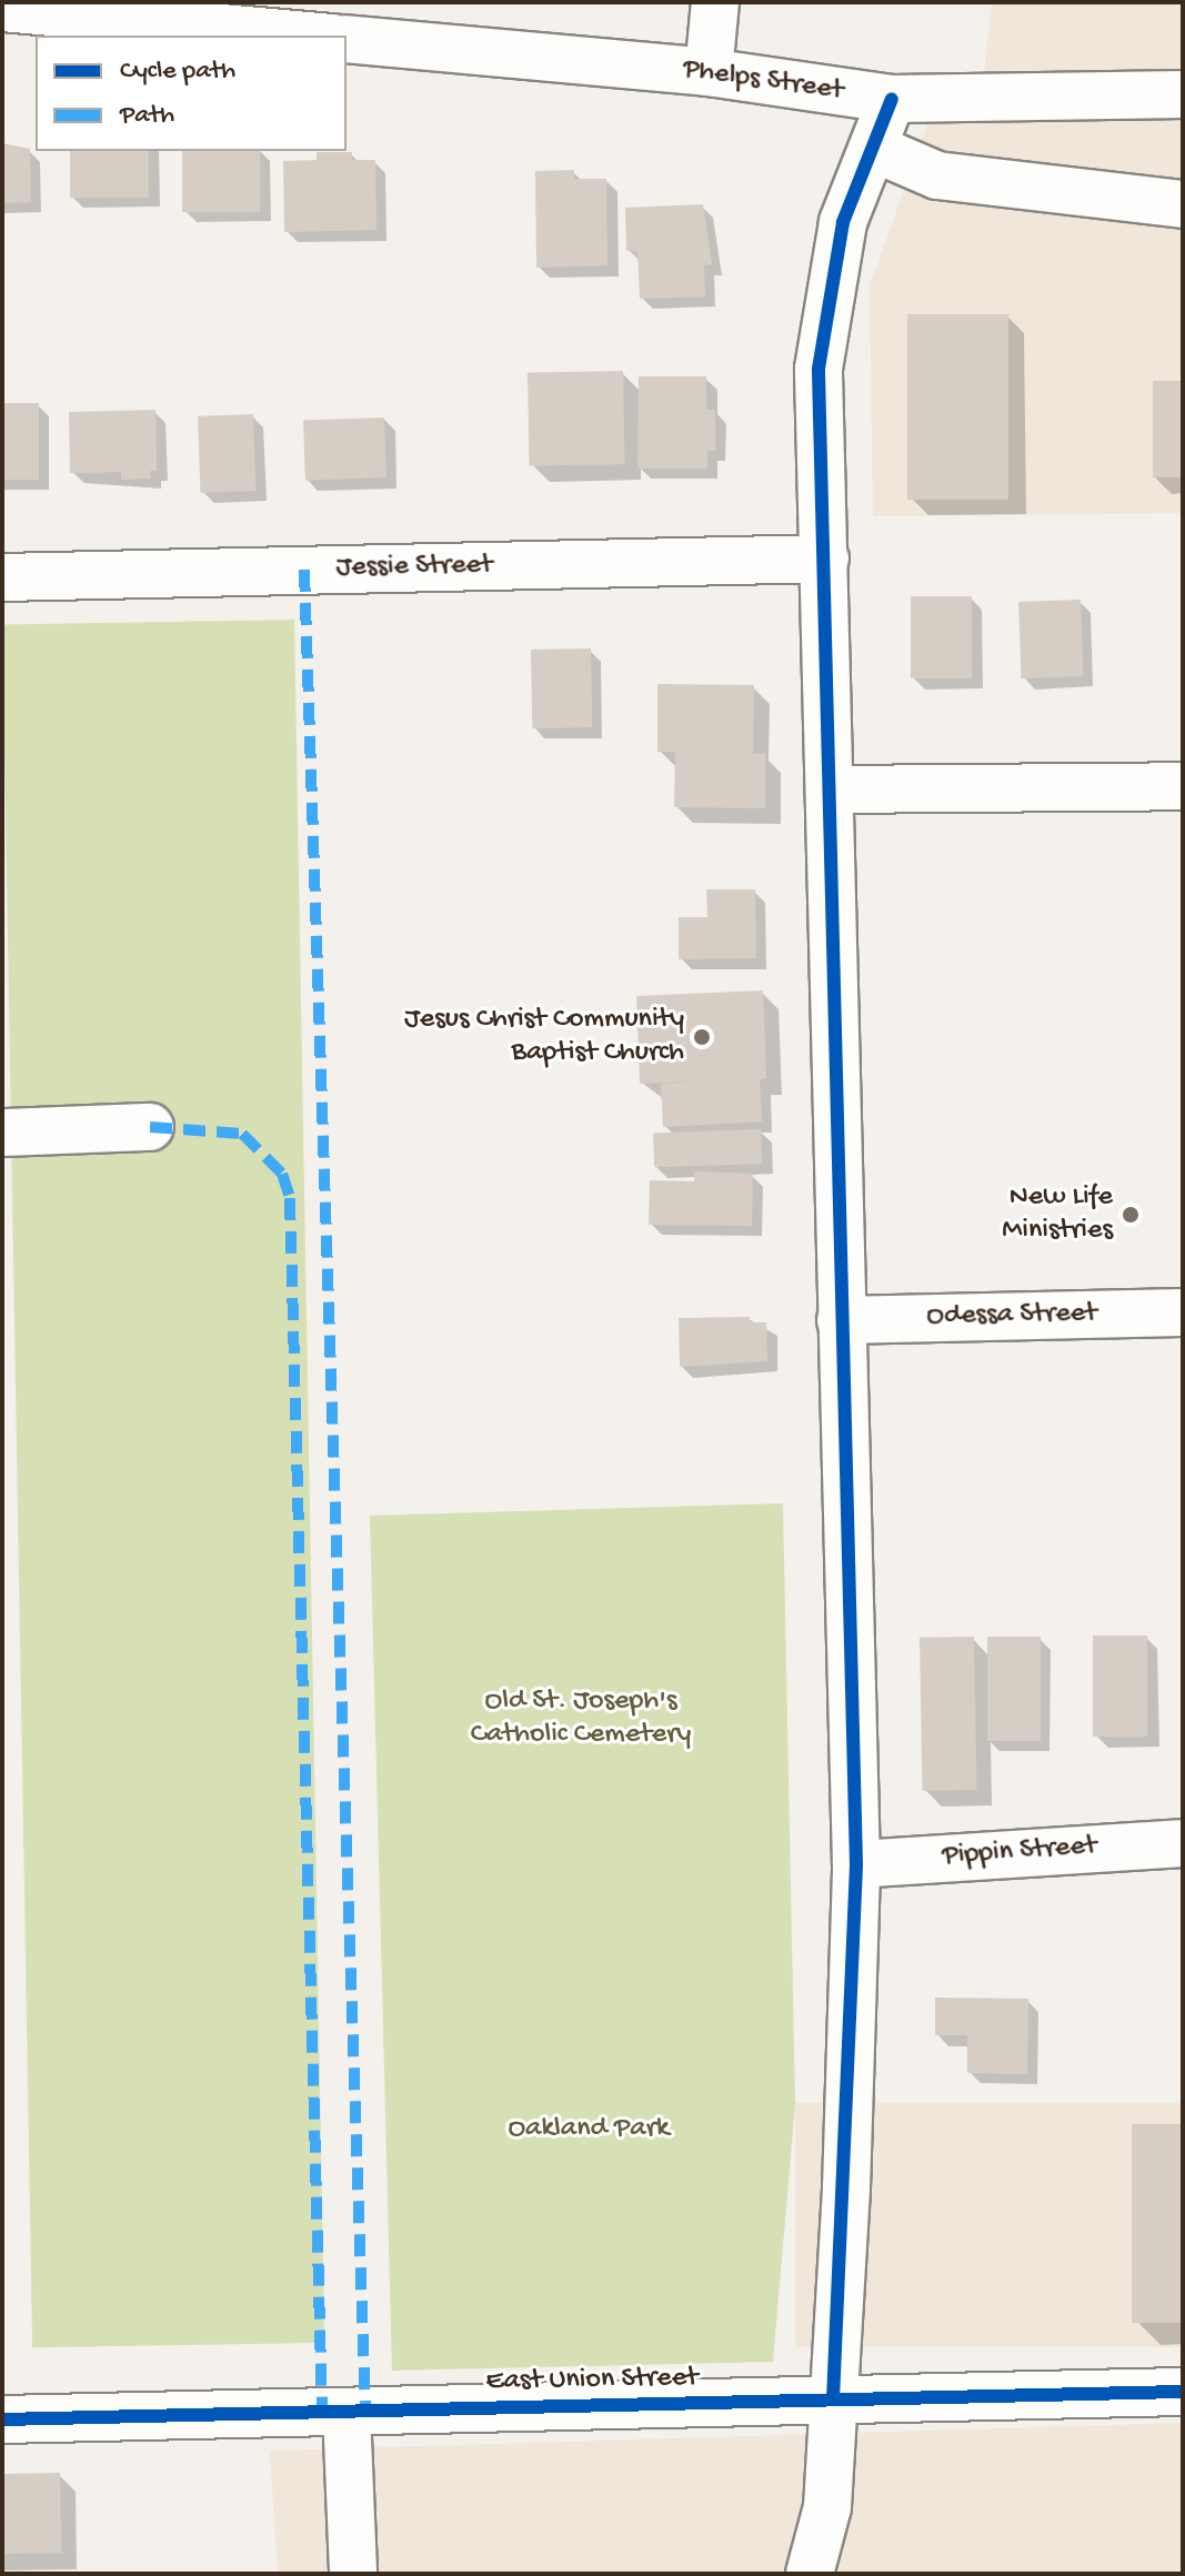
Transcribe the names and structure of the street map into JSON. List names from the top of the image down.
{
  "streets": {
    "street": [
      "Phelps Street",
      "Jessie Street",
      "Odessa Street",
      "Pippin Street",
      "East Union Street"
    ]
  },
  "parks": ["Old St. Joseph's Catholic Cemetery", "Oakland Park"],
  "places": ["Jesus Christ Community Baptist Church", "New Life Ministries"],
  "legend": ["Cycle path", "Path"]
}
